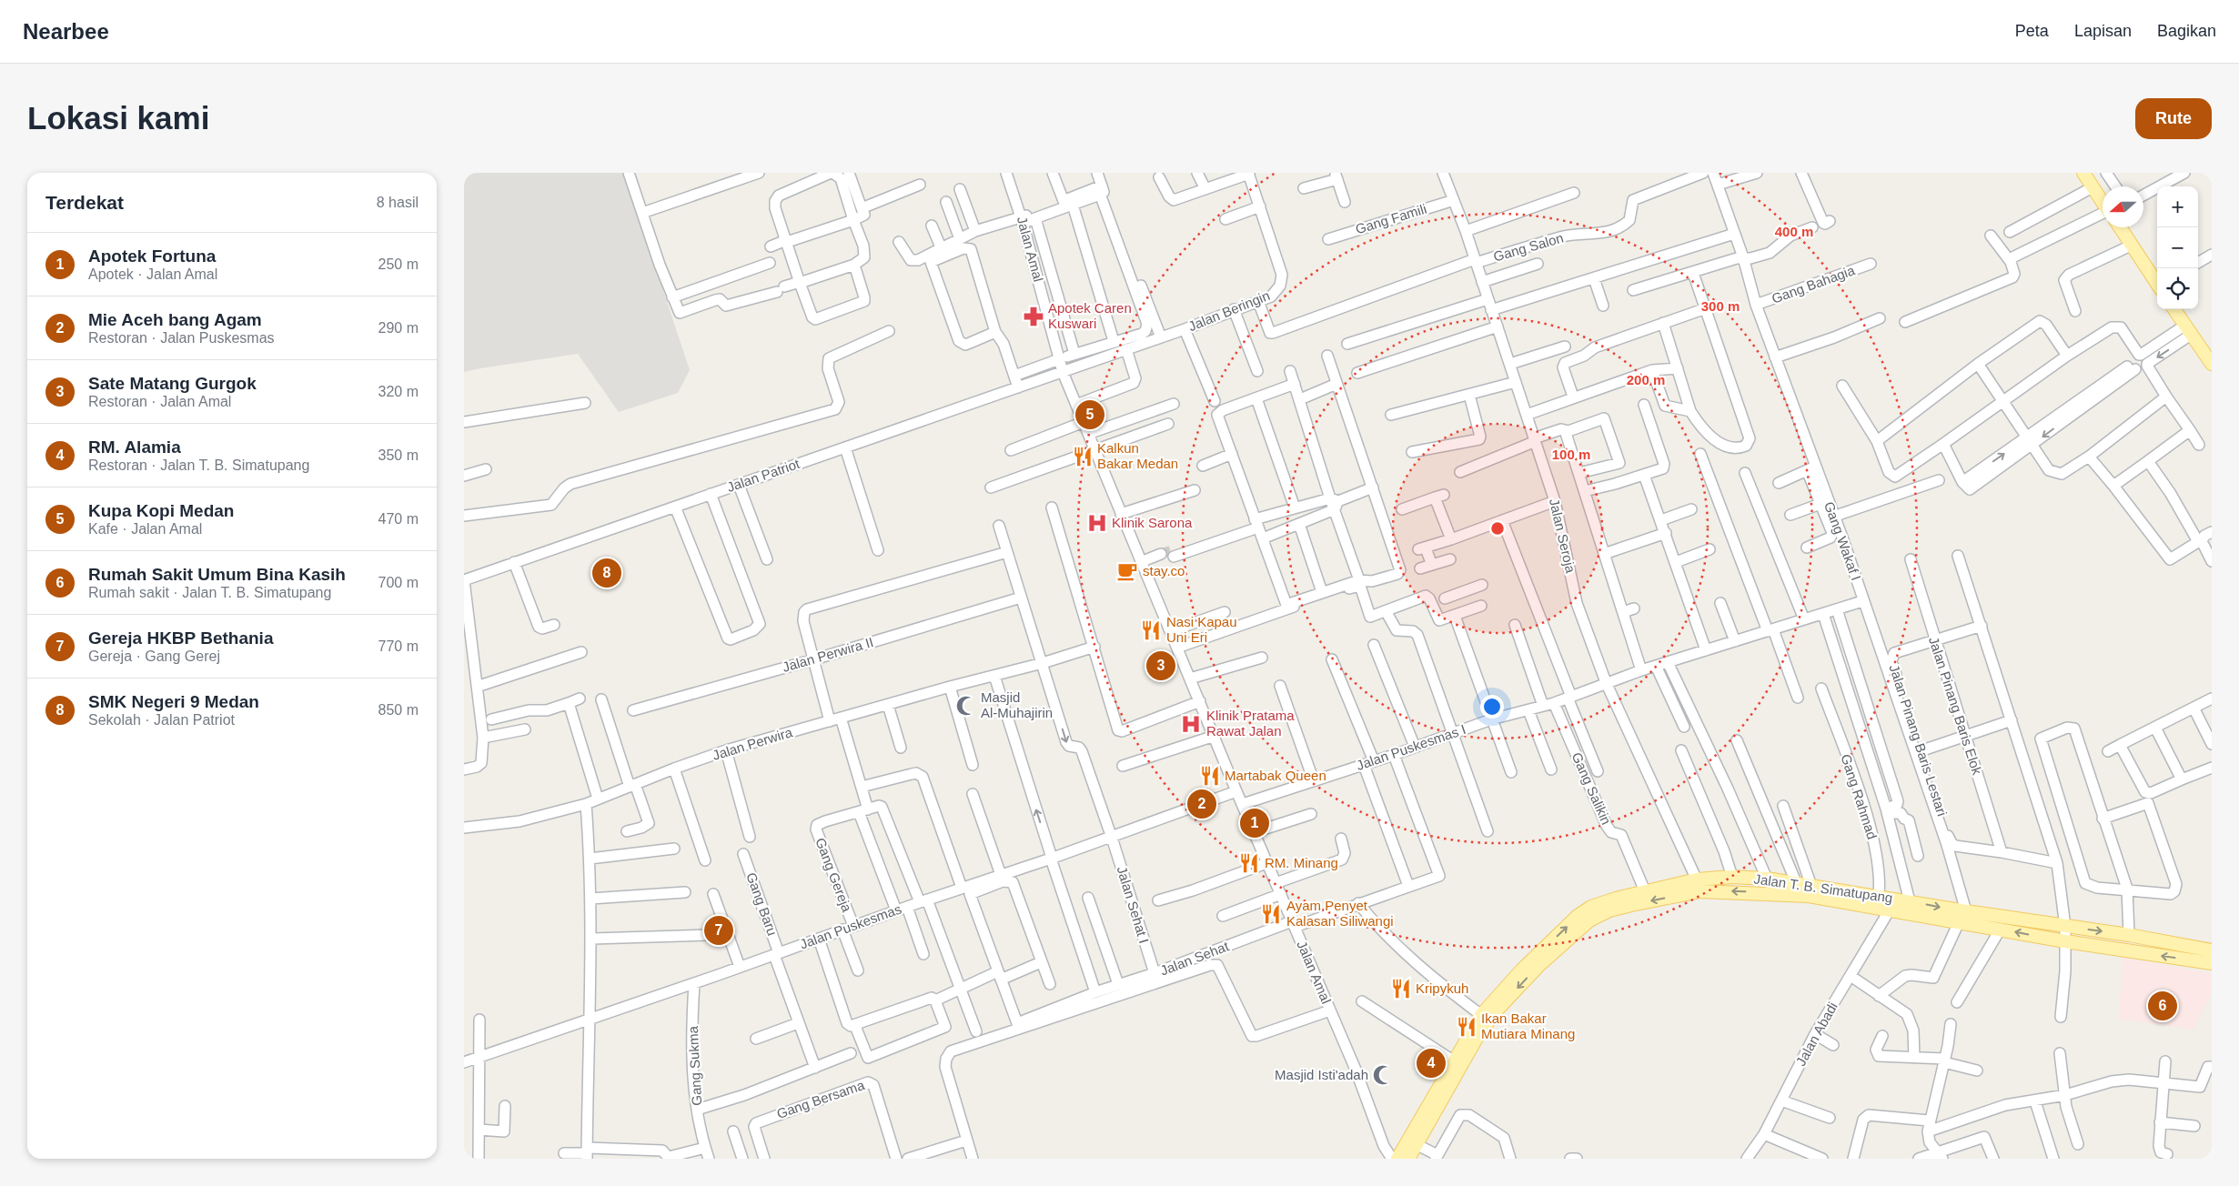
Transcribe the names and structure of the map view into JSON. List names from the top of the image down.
{
  "streets": {
    "main road": ["Jalan T. B. Simatupang"],
    "street": [
      "Gang Famili",
      "Gang Salon",
      "Jalan Amal",
      "Gang Bahagia",
      "Jalan Beringin",
      "Jalan Patriot",
      "Jalan Seroja",
      "Gang Wakaf I",
      "Jalan Perwira II",
      "Jalan Pinang Baris Elok",
      "Jalan Pinang Baris Lestari",
      "Jalan Perwira",
      "Jalan Puskesmas I",
      "Gang Salikin",
      "Gang Rahmad",
      "Gang Gereja",
      "Gang Baru",
      "Jalan Sehat I",
      "Jalan Puskesmas",
      "Jalan Sehat",
      "Jalan Abadi",
      "Gang Sukma",
      "Gang Bersama"
    ]
  },
  "crossings": [
    ["Gang Famili", "Jalan Seroja"],
    ["Gang Salon", "Jalan Beringin"],
    ["Gang Salon", "Jalan Seroja"],
    ["Jalan Amal", "Jalan Beringin"],
    ["Jalan Amal", "Jalan Patriot"],
    ["Jalan Amal", "Jalan Puskesmas I"],
    ["Jalan Amal", "Jalan Puskesmas"],
    ["Jalan Amal", "Jalan Sehat"],
    ["Gang Bahagia", "Gang Wakaf I"],
    ["Jalan Beringin", "Jalan Patriot"],
    ["Jalan Seroja", "Jalan Puskesmas I"],
    ["Jalan Seroja", "Jalan T. B. Simatupang"],
    ["Gang Wakaf I", "Jalan Puskesmas I"],
    ["Gang Wakaf I", "Jalan T. B. Simatupang"],
    ["Jalan Perwira II", "Jalan Sehat I"],
    ["Jalan Pinang Baris Elok", "Jalan Pinang Baris Lestari"],
    ["Jalan Perwira", "Jalan Sehat I"],
    ["Jalan Puskesmas I", "Gang Salikin"],
    ["Jalan Puskesmas I", "Jalan Sehat"],
    ["Gang Salikin", "Jalan T. B. Simatupang"],
    ["Gang Rahmad", "Jalan T. B. Simatupang"],
    ["Gang Rahmad", "Jalan Abadi"],
    ["Gang Gereja", "Jalan Puskesmas"],
    ["Jalan T. B. Simatupang", "Jalan Abadi"],
    ["Gang Baru", "Jalan Puskesmas"],
    ["Jalan Sehat I", "Jalan Puskesmas"],
    ["Jalan Sehat I", "Jalan Sehat"],
    ["Jalan Puskesmas", "Gang Sukma"]
  ],
  "places": {
    "pharmacy": ["Apotek Caren Kuswari"],
    "restaurant": [
      "Kalkun Bakar Medan",
      "Nasi Kapau Uni Eri",
      "Martabak Queen",
      "RM. Minang",
      "Ayam Penyet Kalasan Siliwangi",
      "Kripykuh",
      "Ikan Bakar Mutiara Minang"
    ],
    "hospital": ["Klinik Sarona", "Klinik Pratama Rawat Jalan"],
    "cafe": ["stay.co"],
    "mosque": ["Masjid Al-Muhajirin", "Masjid Isti'adah"]
  },
  "north": "left",
  "page": {
    "header": "Nearbee",
    "nav": ["Peta", "Lapisan", "Bagikan"],
    "buttons": "Rute",
    "title": "Lokasi kami",
    "heading": ["Terdekat", "8 hasil"],
    "map_buttons": ["+", "−"],
    "list": [
      {
        "mark": "1",
        "name": "Apotek Fortuna",
        "note": "Apotek · Jalan Amal",
        "value": "250 m"
      },
      {
        "mark": "2",
        "name": "Mie Aceh bang Agam",
        "note": "Restoran · Jalan Puskesmas",
        "value": "290 m"
      },
      {
        "mark": "3",
        "name": "Sate Matang Gurgok",
        "note": "Restoran · Jalan Amal",
        "value": "320 m"
      },
      {
        "mark": "4",
        "name": "RM. Alamia",
        "note": "Restoran · Jalan T. B. Simatupang",
        "value": "350 m"
      },
      {
        "mark": "5",
        "name": "Kupa Kopi Medan",
        "note": "Kafe · Jalan Amal",
        "value": "470 m"
      },
      {
        "mark": "6",
        "name": "Rumah Sakit Umum Bina Kasih",
        "note": "Rumah sakit · Jalan T. B. Simatupang",
        "value": "700 m"
      },
      {
        "mark": "7",
        "name": "Gereja HKBP Bethania",
        "note": "Gereja · Gang Gerej",
        "value": "770 m"
      },
      {
        "mark": "8",
        "name": "SMK Negeri 9 Medan",
        "note": "Sekolah · Jalan Patriot",
        "value": "850 m"
      }
    ],
    "pins": [
      "5",
      "8",
      "3",
      "2",
      "1",
      "7",
      "6",
      "4"
    ]
  },
  "rings": [
    "400 m",
    "300 m",
    "200 m",
    "100 m"
  ]
}
